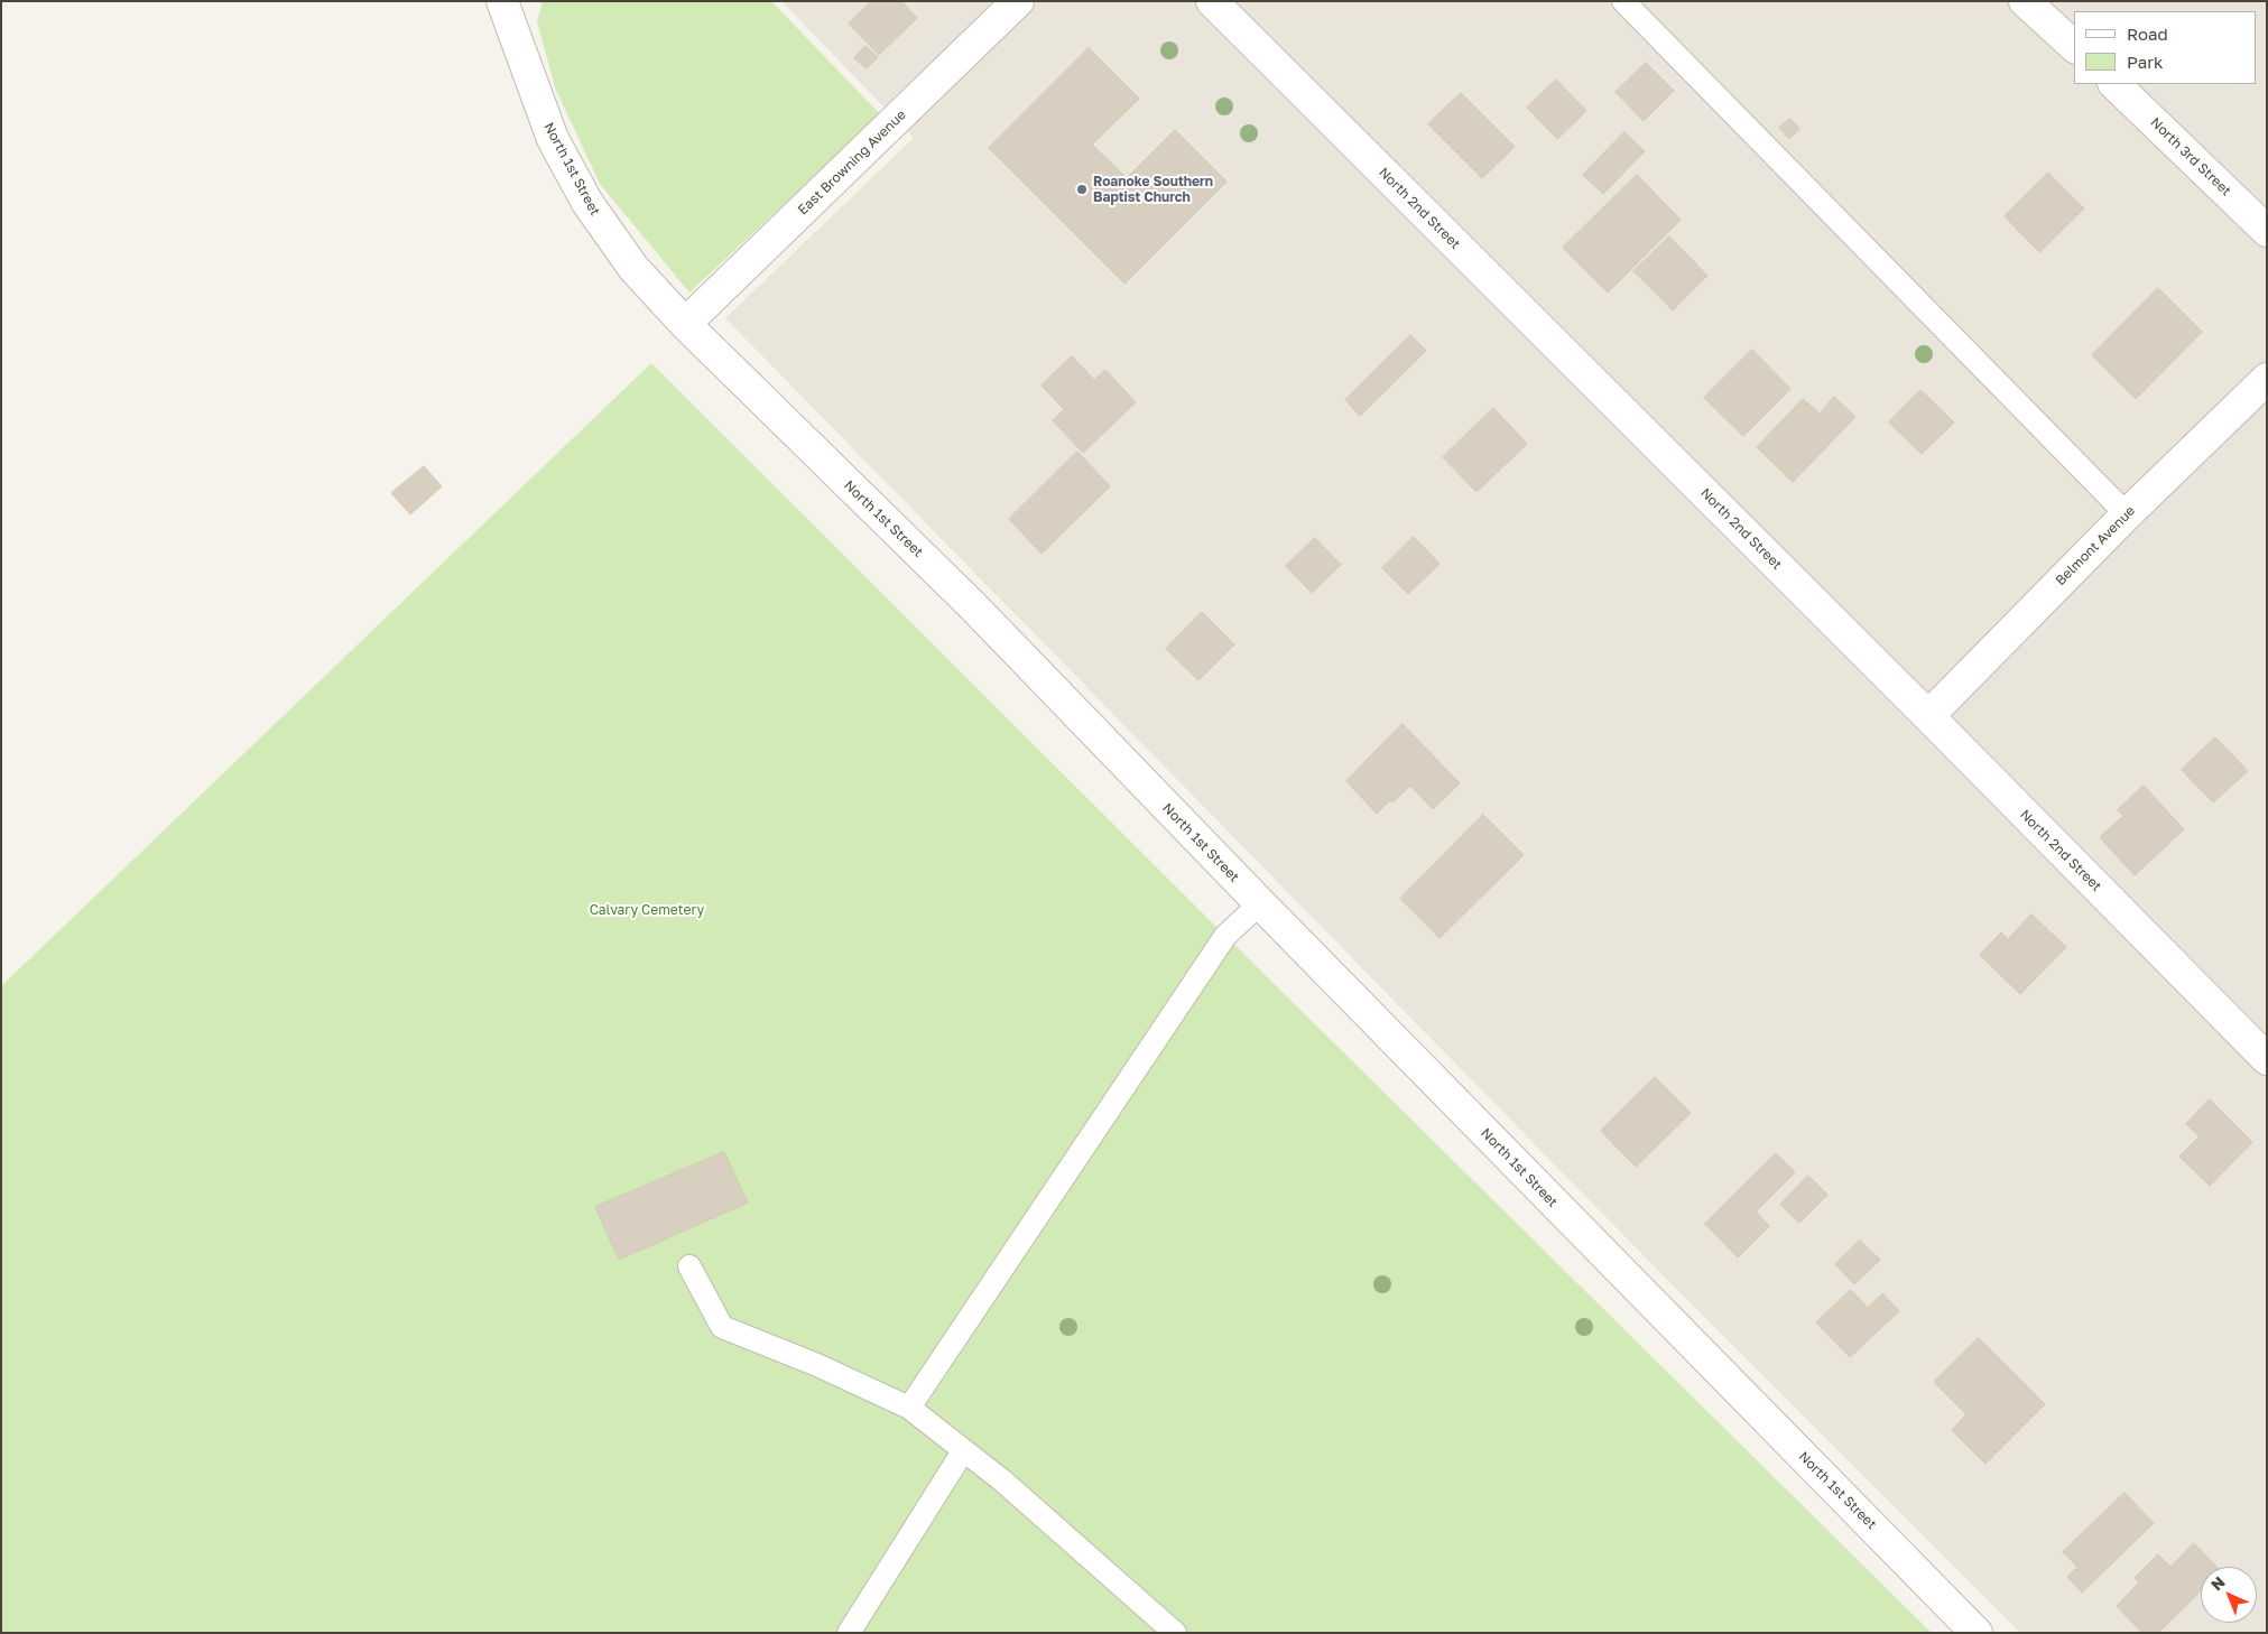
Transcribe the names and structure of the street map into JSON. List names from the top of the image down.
{
  "streets": {
    "street": [
      "North 3rd Street",
      "East Browning Avenue",
      "North 1st Street",
      "North 2nd Street",
      "Belmont Avenue"
    ]
  },
  "crossings": [
    ["East Browning Avenue", "North 1st Street"],
    ["North 2nd Street", "Belmont Avenue"]
  ],
  "parks": ["Calvary Cemetery"],
  "places": ["Roanoke Southern Baptist Church"],
  "legend": ["Road", "Park"],
  "north": "top left"
}
